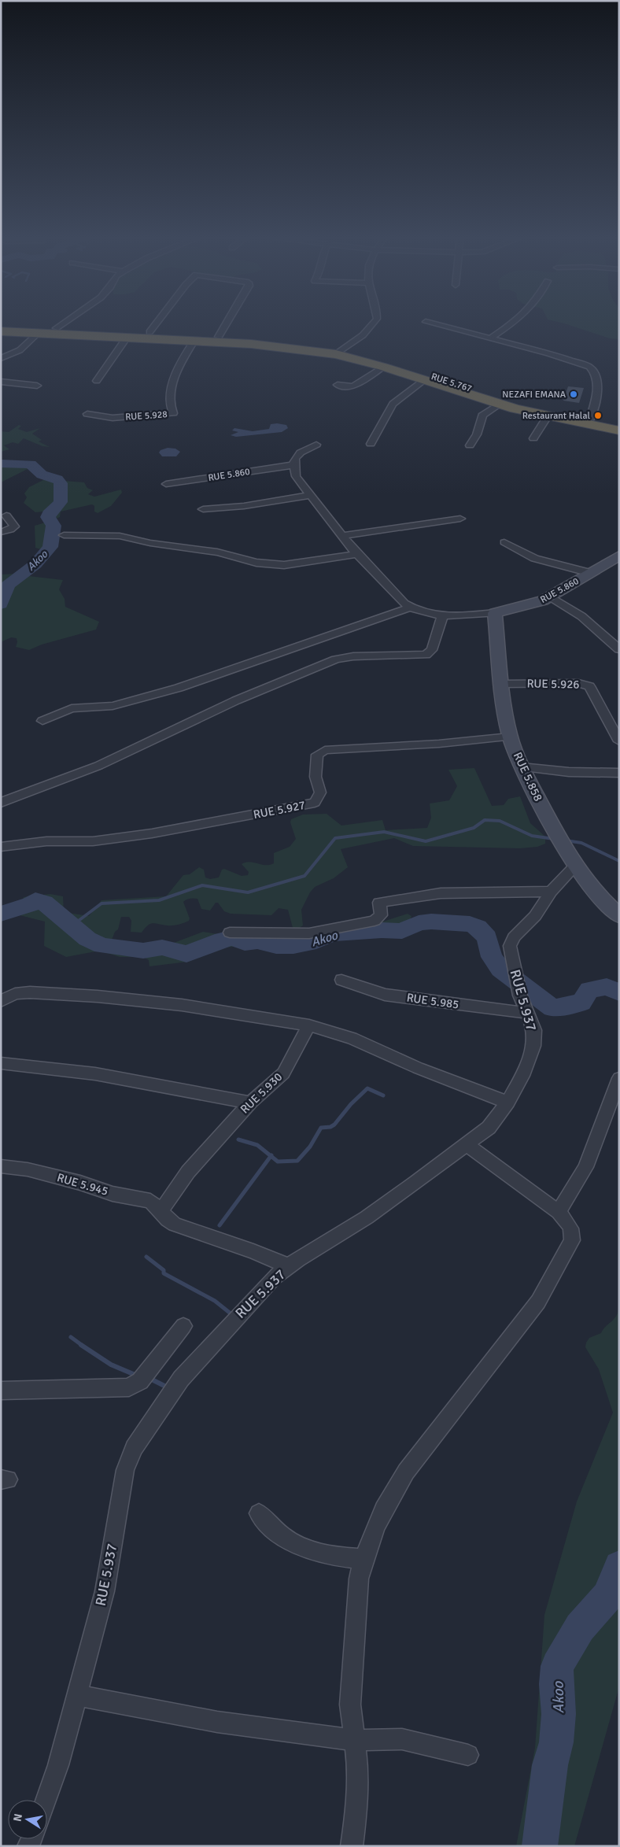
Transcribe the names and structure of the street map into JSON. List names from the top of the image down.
{
  "streets": {
    "highway": ["RUE 5.767"],
    "street": [
      "RUE 5.928",
      "RUE 5.860",
      "RUE 5.926",
      "RUE 5.858",
      "RUE 5.927",
      "RUE 5.937",
      "RUE 5.985",
      "RUE 5.930",
      "RUE 5.945"
    ]
  },
  "crossings": [
    ["RUE 5.860", "RUE 5.858"],
    ["RUE 5.926", "RUE 5.858"],
    ["RUE 5.858", "RUE 5.927"],
    ["RUE 5.858", "RUE 5.937"],
    ["RUE 5.937", "RUE 5.985"],
    ["RUE 5.930", "RUE 5.945"]
  ],
  "water": ["Akoo"],
  "places": ["NEZAFI EMANA", "Restaurant Halal"],
  "north": "left"
}
